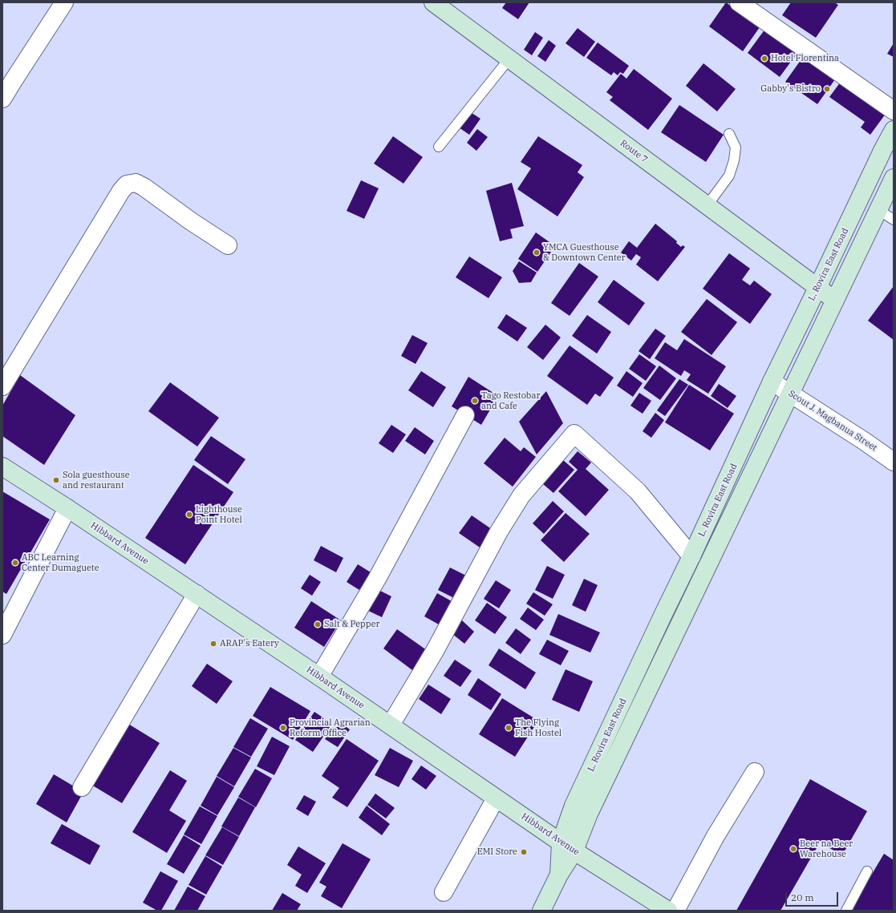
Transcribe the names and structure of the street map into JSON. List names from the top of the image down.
{
  "streets": {
    "main road": ["Route 7", "L. Rovira East Road", "Hibbard Avenue"],
    "street": ["Scout J. Magbanua Street"]
  },
  "crossings": [
    ["Route 7", "L. Rovira East Road"],
    ["L. Rovira East Road", "Scout J. Magbanua Street"],
    ["L. Rovira East Road", "Hibbard Avenue"]
  ],
  "places": [
    "Hotel Florentina",
    "Gabby's Bistro",
    "YMCA Guesthouse & Downtown Center",
    "Tago Restobar and Cafe",
    "Sola guesthouse and restaurant",
    "Lighthouse Point Hotel",
    "ABC Learning Center Dumaguete",
    "Salt & Pepper",
    "ARAP's Eatery",
    "Provincial Agrarian Reform Office",
    "The Flying Fish Hostel",
    "Beer na Beer Warehouse",
    "EMI Store"
  ],
  "scale_bar": "20 m"
}
